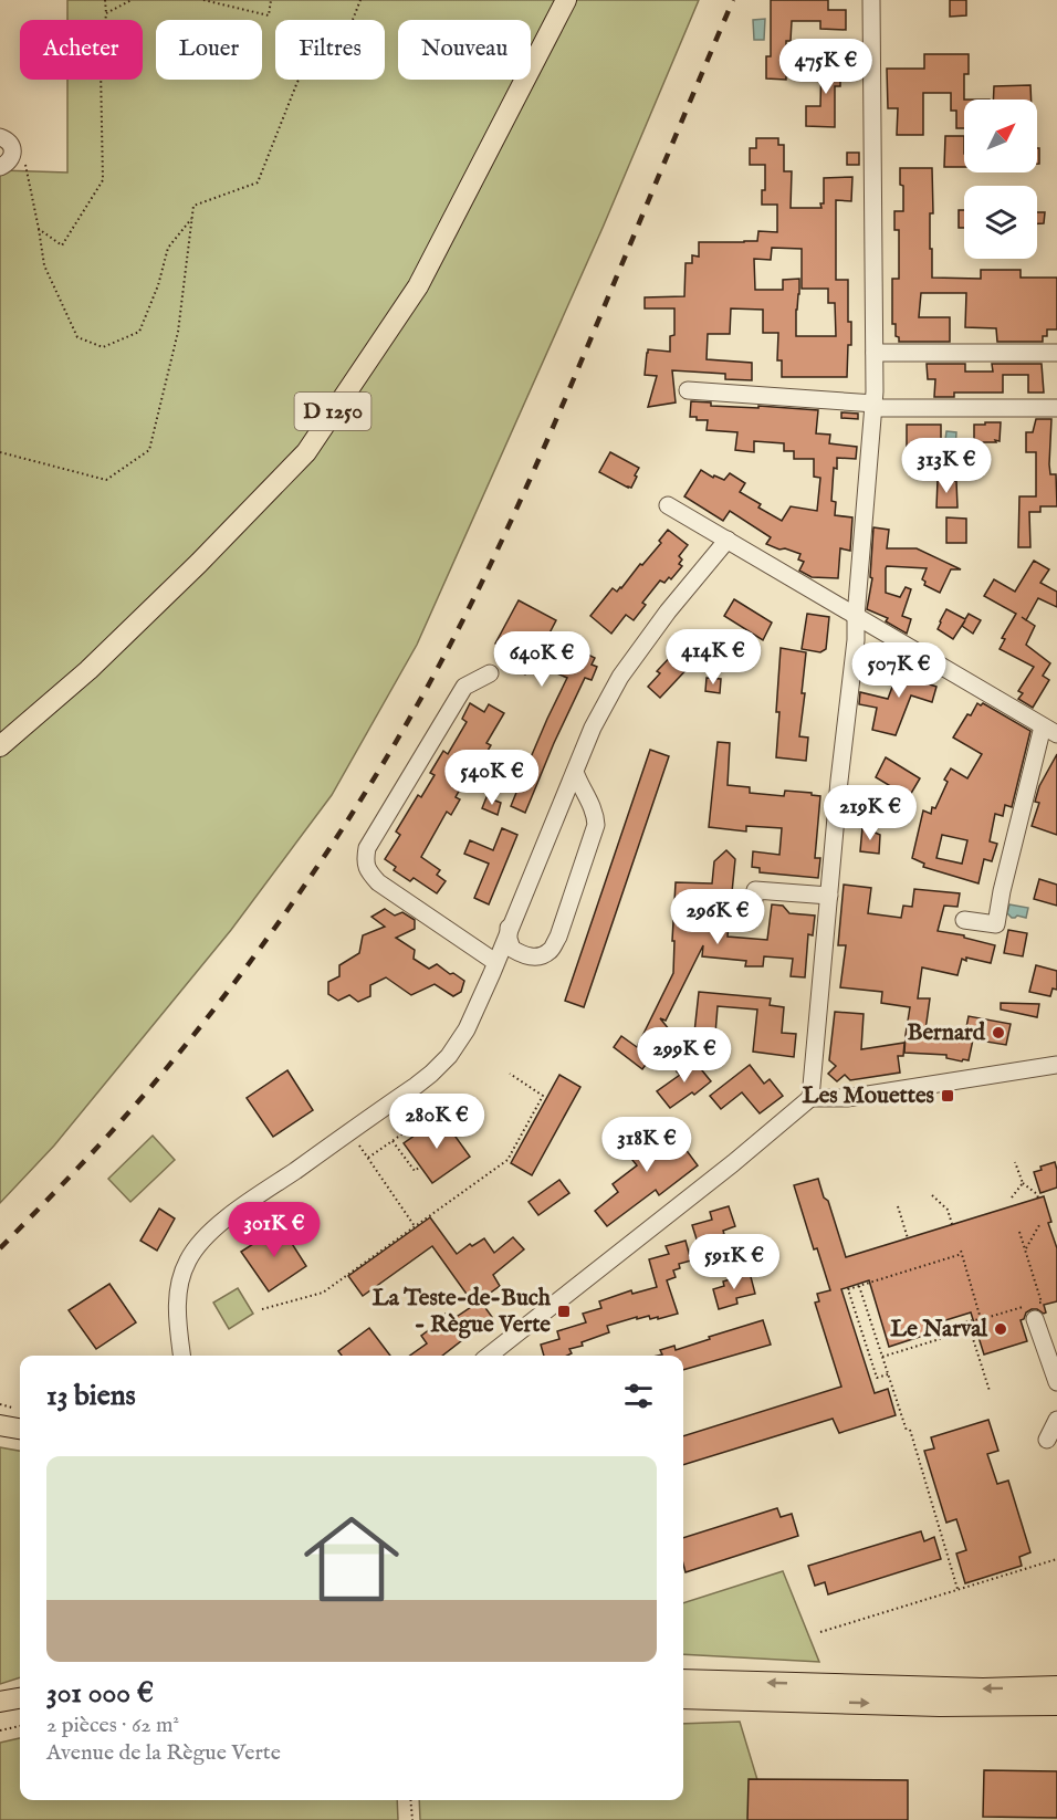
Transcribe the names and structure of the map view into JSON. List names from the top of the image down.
{
  "streets": {
    "main road": ["D 1250"]
  },
  "places": {
    "other": ["Bernard", "Le Narval"],
    "transit": ["Les Mouettes", "La Teste-de-Buch - Règue Verte"]
  },
  "north": "top right",
  "page": {
    "chip": [
      "Acheter",
      "Louer",
      "Filtres",
      "Nouveau"
    ],
    "price": [
      "475K €",
      "313K €",
      "414K €",
      "640K €",
      "507K €",
      "540K €",
      "219K €",
      "296K €",
      "299K €",
      "280K €",
      "318K €",
      "301K €",
      "591K €"
    ],
    "heading": "13 biens",
    "list": [
      {
        "name": "301 000 €",
        "note": "2 pièces · 62 m² · Avenue de la Règue Verte"
      }
    ]
  }
}
